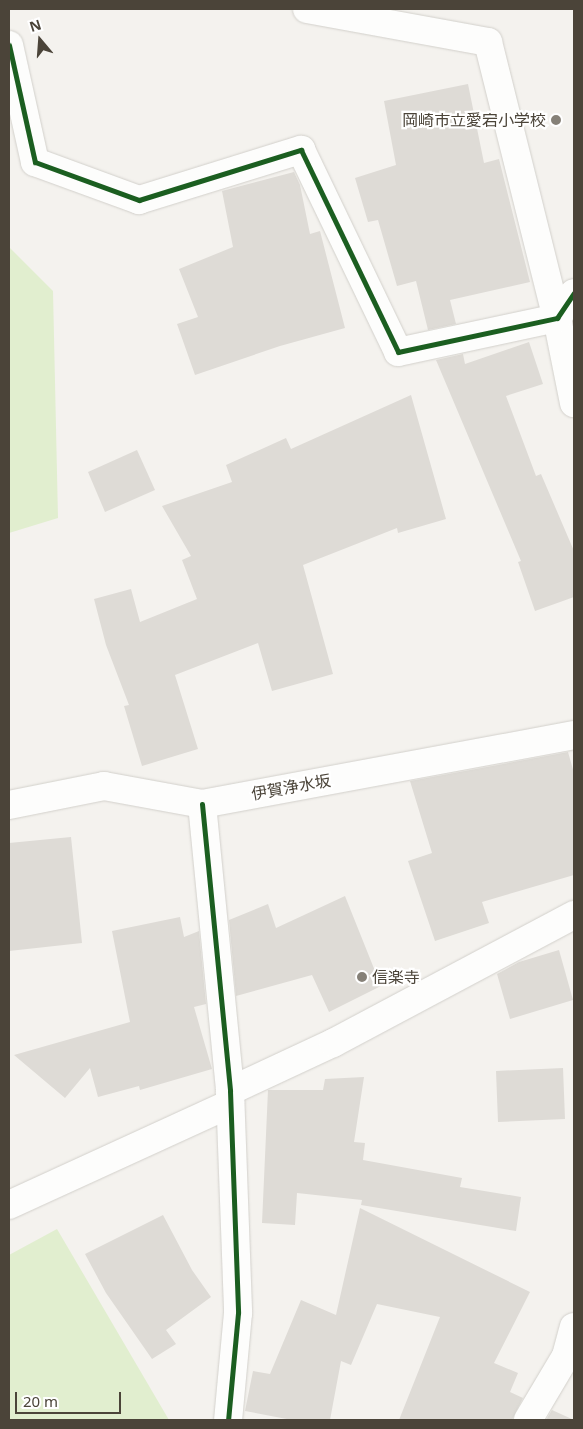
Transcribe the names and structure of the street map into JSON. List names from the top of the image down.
{
  "streets": {
    "street": ["伊賀浄水坂"]
  },
  "places": ["岡崎市立愛宕小学校", "信楽寺"],
  "scale_bar": "20 m",
  "north": "top"
}
